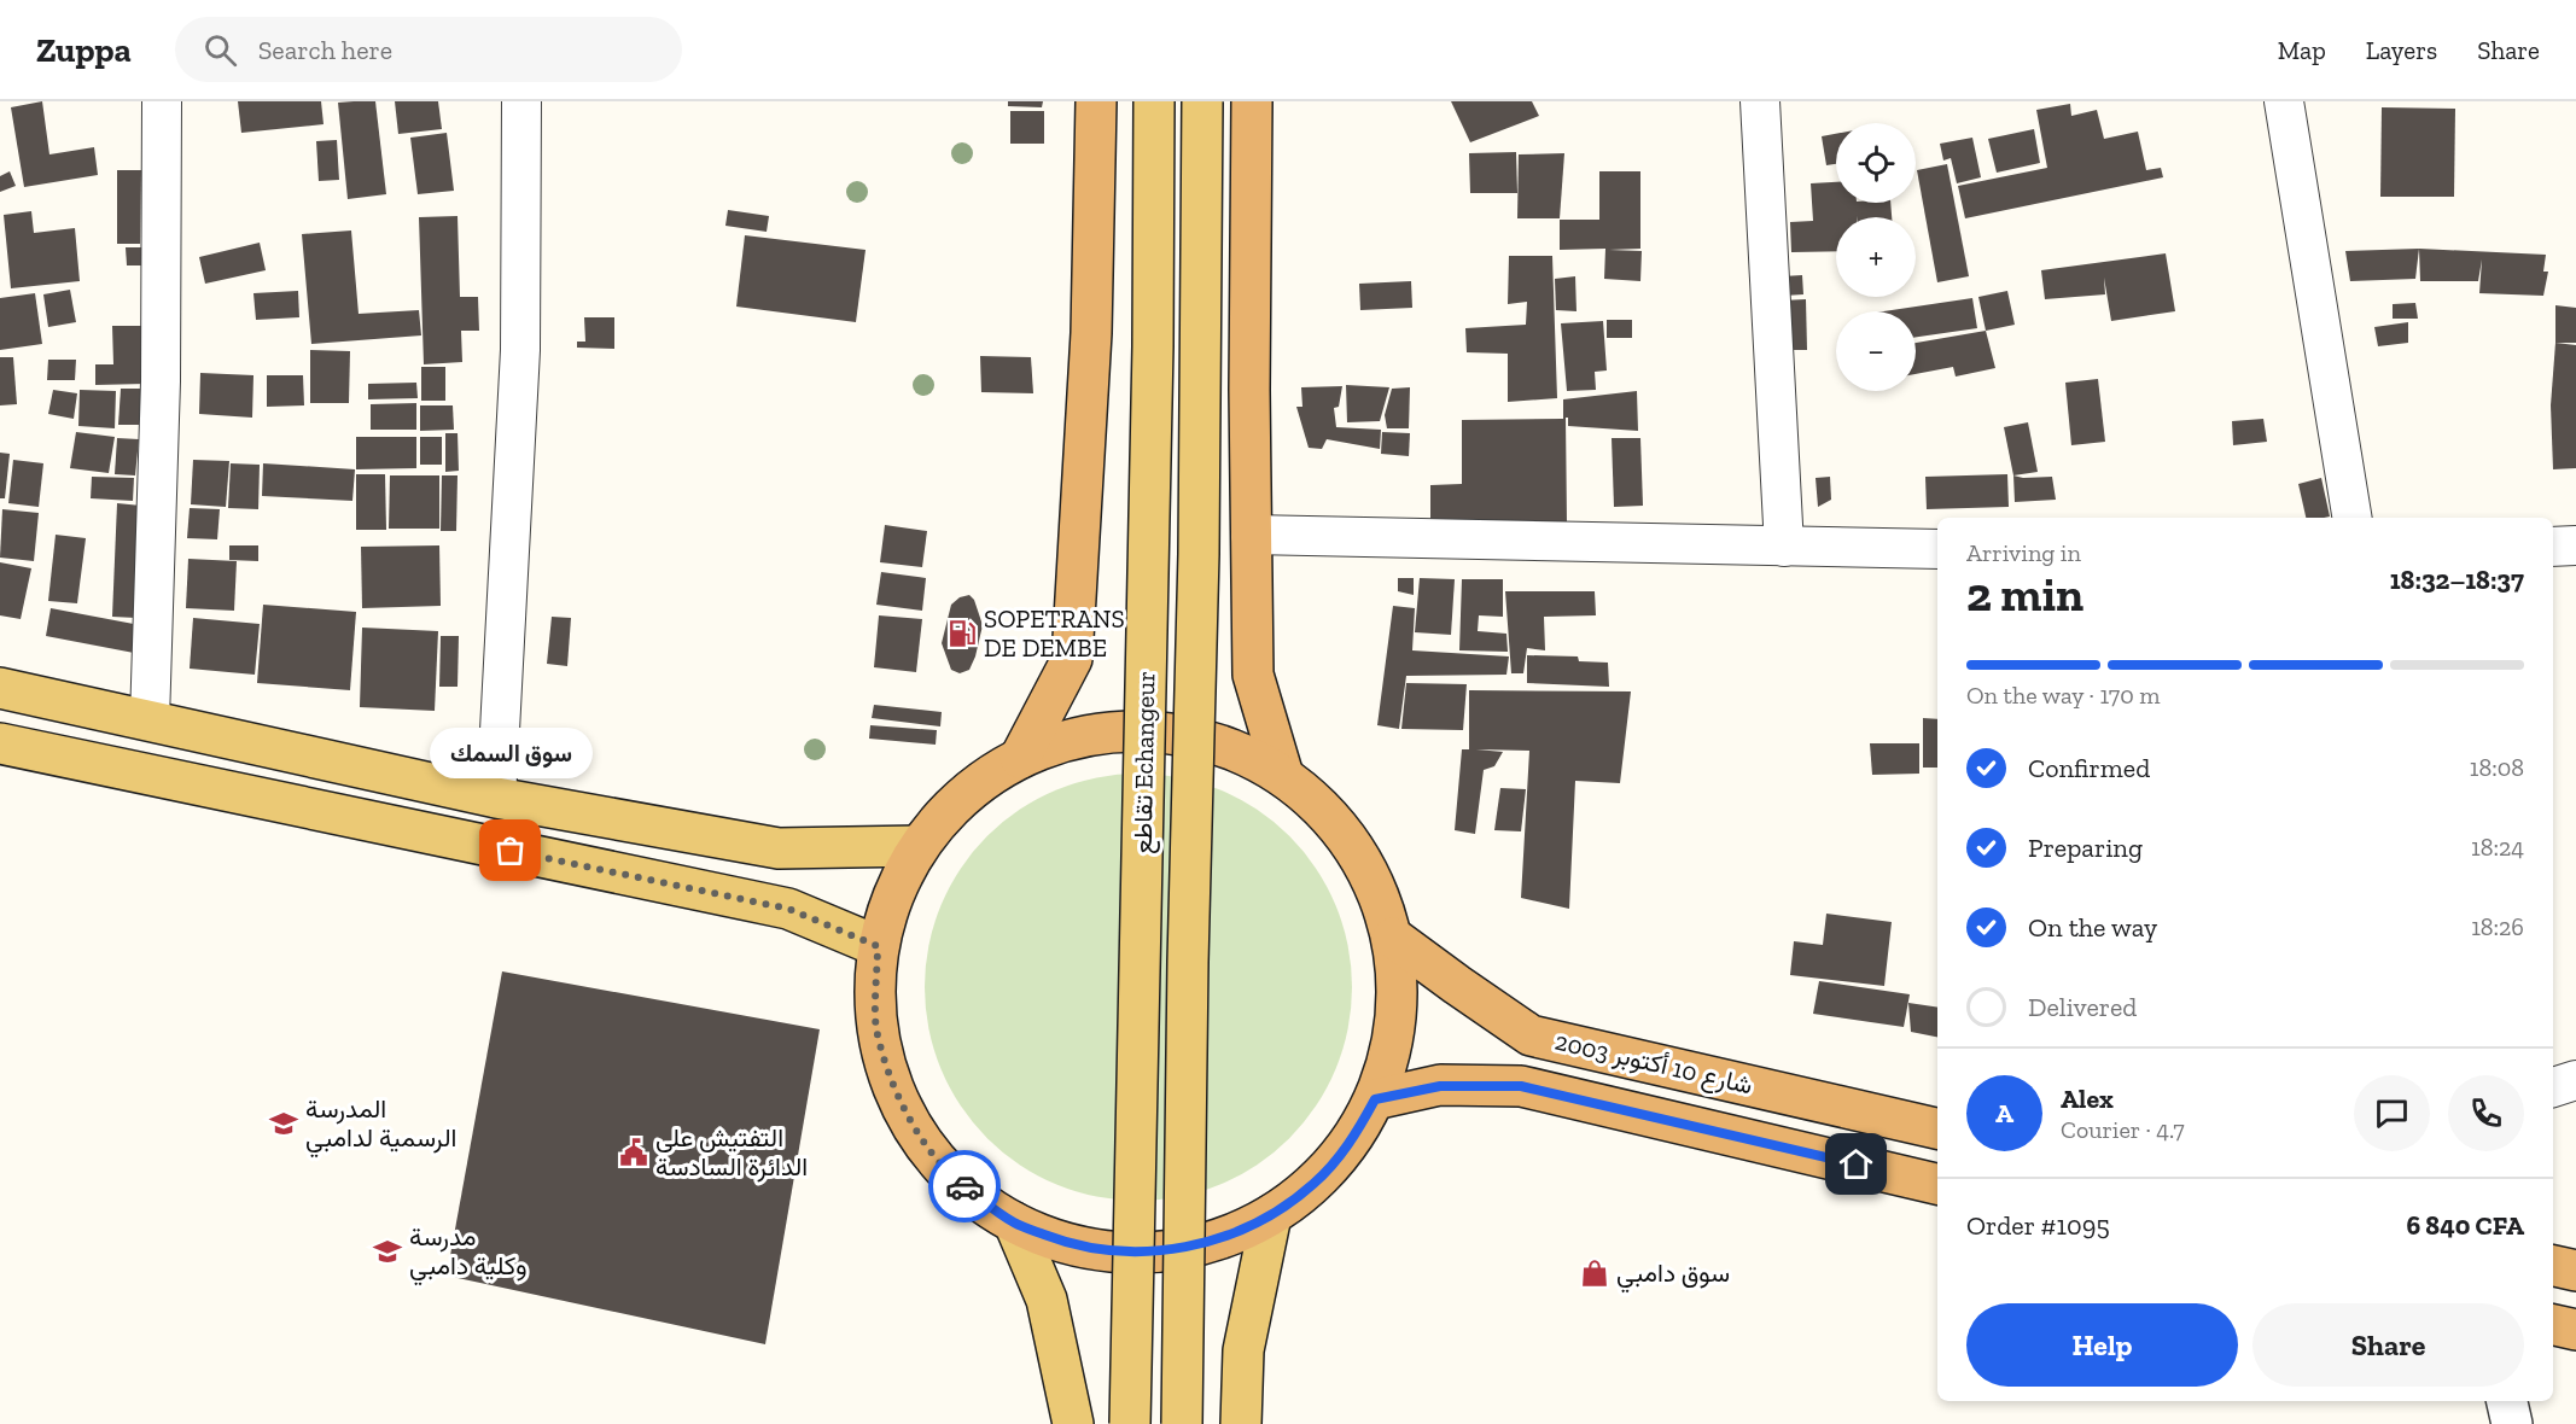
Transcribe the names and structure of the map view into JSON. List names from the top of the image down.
{
  "streets": {
    "highway": ["شارع 10 أكتوبر 2003"],
    "main road": ["تقاطع Echangeur"]
  },
  "places": {
    "fuel station": ["SOPETRANS DE DEMBE"],
    "other": ["سوق السمك"],
    "school or university": ["المدرسة الرسمية لدامبي", "مدرسة وكلية دامبي"],
    "public building": ["التفتيش على الدائرة السادسة"],
    "shop": ["سوق دامبي"]
  },
  "page": {
    "header": "Zuppa",
    "search": "Search here",
    "nav": ["Map", "Layers", "Share"],
    "map_buttons": ["+", "−"],
    "heading": ["2 min", "Arriving in", "18:32–18:37"],
    "panel": [
      "Alex",
      "Courier · 4.7",
      "Order #1095",
      "6 840 CFA"
    ],
    "bar": "On the way · 170 m",
    "bubble": "سوق السمك",
    "list": [
      ["Confirmed", "18:08"],
      ["Preparing", "18:24"],
      ["On the way", "18:26"],
      "Delivered"
    ],
    "round": "A",
    "buttons": ["Help", "Share"]
  }
}
